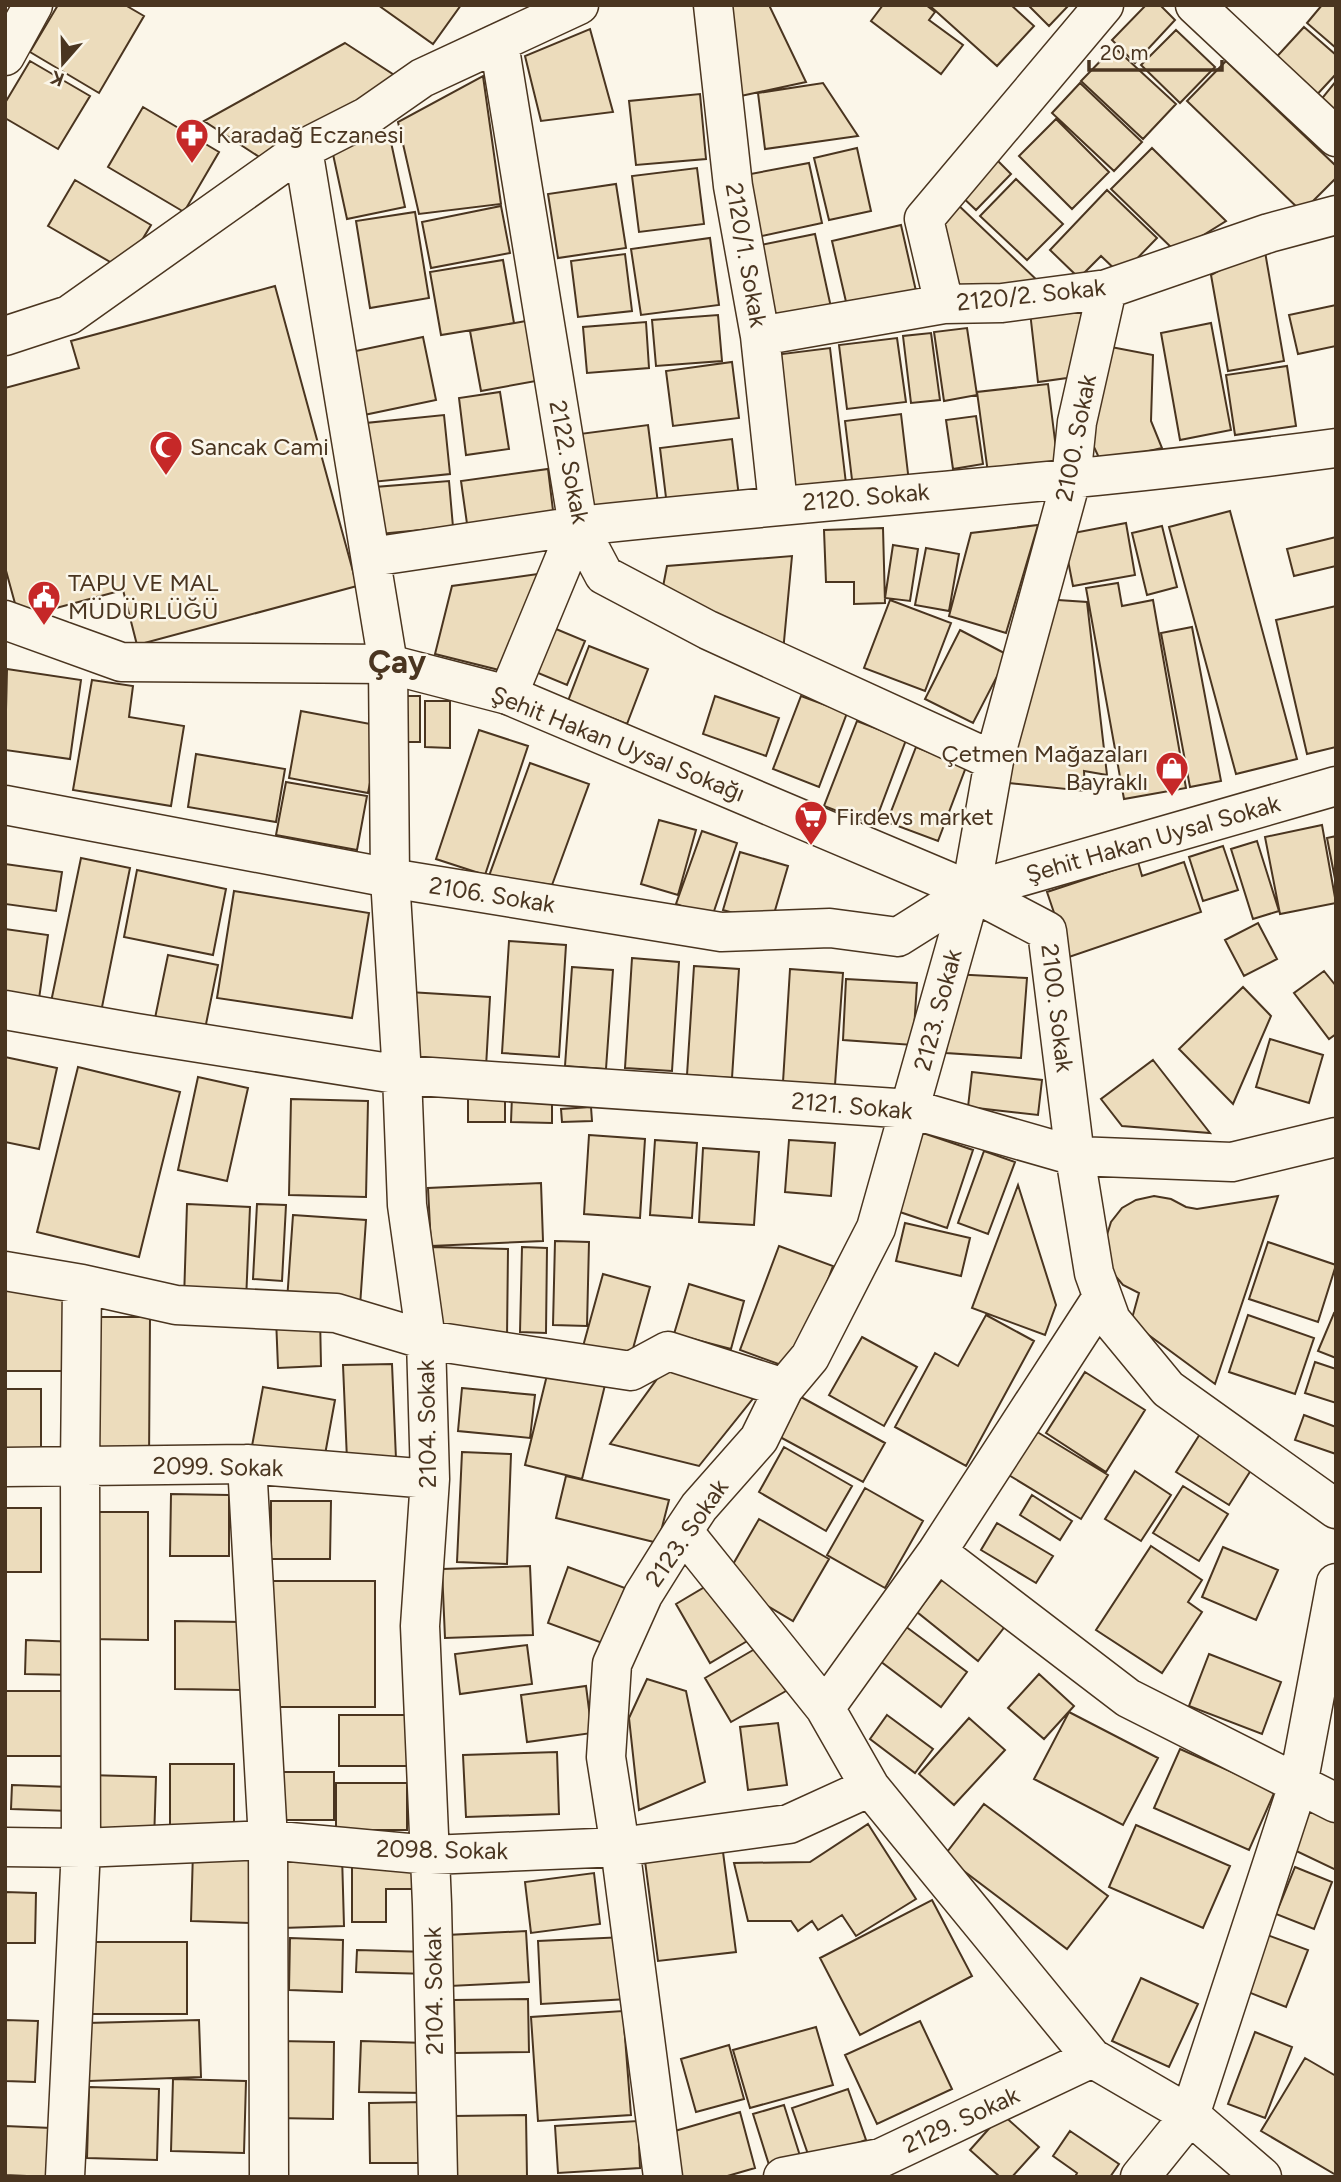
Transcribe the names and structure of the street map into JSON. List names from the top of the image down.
{
  "streets": {
    "street": [
      "2120/1. Sokak",
      "2120/2. Sokak",
      "2100. Sokak",
      "2122. Sokak",
      "2120. Sokak",
      "Şehit Hakan Uysal Sokağı",
      "Şehit Hakan Uysal Sokak",
      "2106. Sokak",
      "2123. Sokak",
      "2121. Sokak",
      "2104. Sokak",
      "2099. Sokak",
      "2098. Sokak",
      "2129. Sokak"
    ]
  },
  "crossings": [
    ["2120/1. Sokak", "2120/2. Sokak"],
    ["2120/1. Sokak", "2120. Sokak"],
    ["2120/2. Sokak", "2100. Sokak"],
    ["2100. Sokak", "2122. Sokak"],
    ["2100. Sokak", "2120. Sokak"],
    ["2100. Sokak", "Şehit Hakan Uysal Sokağı"],
    ["2100. Sokak", "Şehit Hakan Uysal Sokak"],
    ["2100. Sokak", "2106. Sokak"],
    ["2100. Sokak", "2123. Sokak"],
    ["2100. Sokak", "2121. Sokak"],
    ["2122. Sokak", "2120. Sokak"],
    ["2120. Sokak", "2104. Sokak"],
    ["Şehit Hakan Uysal Sokağı", "Şehit Hakan Uysal Sokak"],
    ["Şehit Hakan Uysal Sokağı", "2106. Sokak"],
    ["Şehit Hakan Uysal Sokağı", "2123. Sokak"],
    ["Şehit Hakan Uysal Sokağı", "2104. Sokak"],
    ["Şehit Hakan Uysal Sokak", "2106. Sokak"],
    ["Şehit Hakan Uysal Sokak", "2123. Sokak"],
    ["2106. Sokak", "2123. Sokak"],
    ["2106. Sokak", "2104. Sokak"],
    ["2123. Sokak", "2121. Sokak"],
    ["2123. Sokak", "2098. Sokak"],
    ["2121. Sokak", "2104. Sokak"],
    ["2104. Sokak", "2099. Sokak"],
    ["2104. Sokak", "2098. Sokak"]
  ],
  "districts": ["Çay"],
  "places": {
    "pharmacy": ["Karadağ Eczanesi"],
    "mosque": ["Sancak Cami"],
    "public building": ["TAPU VE MAL MÜDÜRLÜĞÜ"],
    "shop": ["Çetmen Mağazaları Bayraklı"],
    "supermarket": ["Firdevs market"]
  },
  "scale_bar": "20 m",
  "north": "bottom"
}
